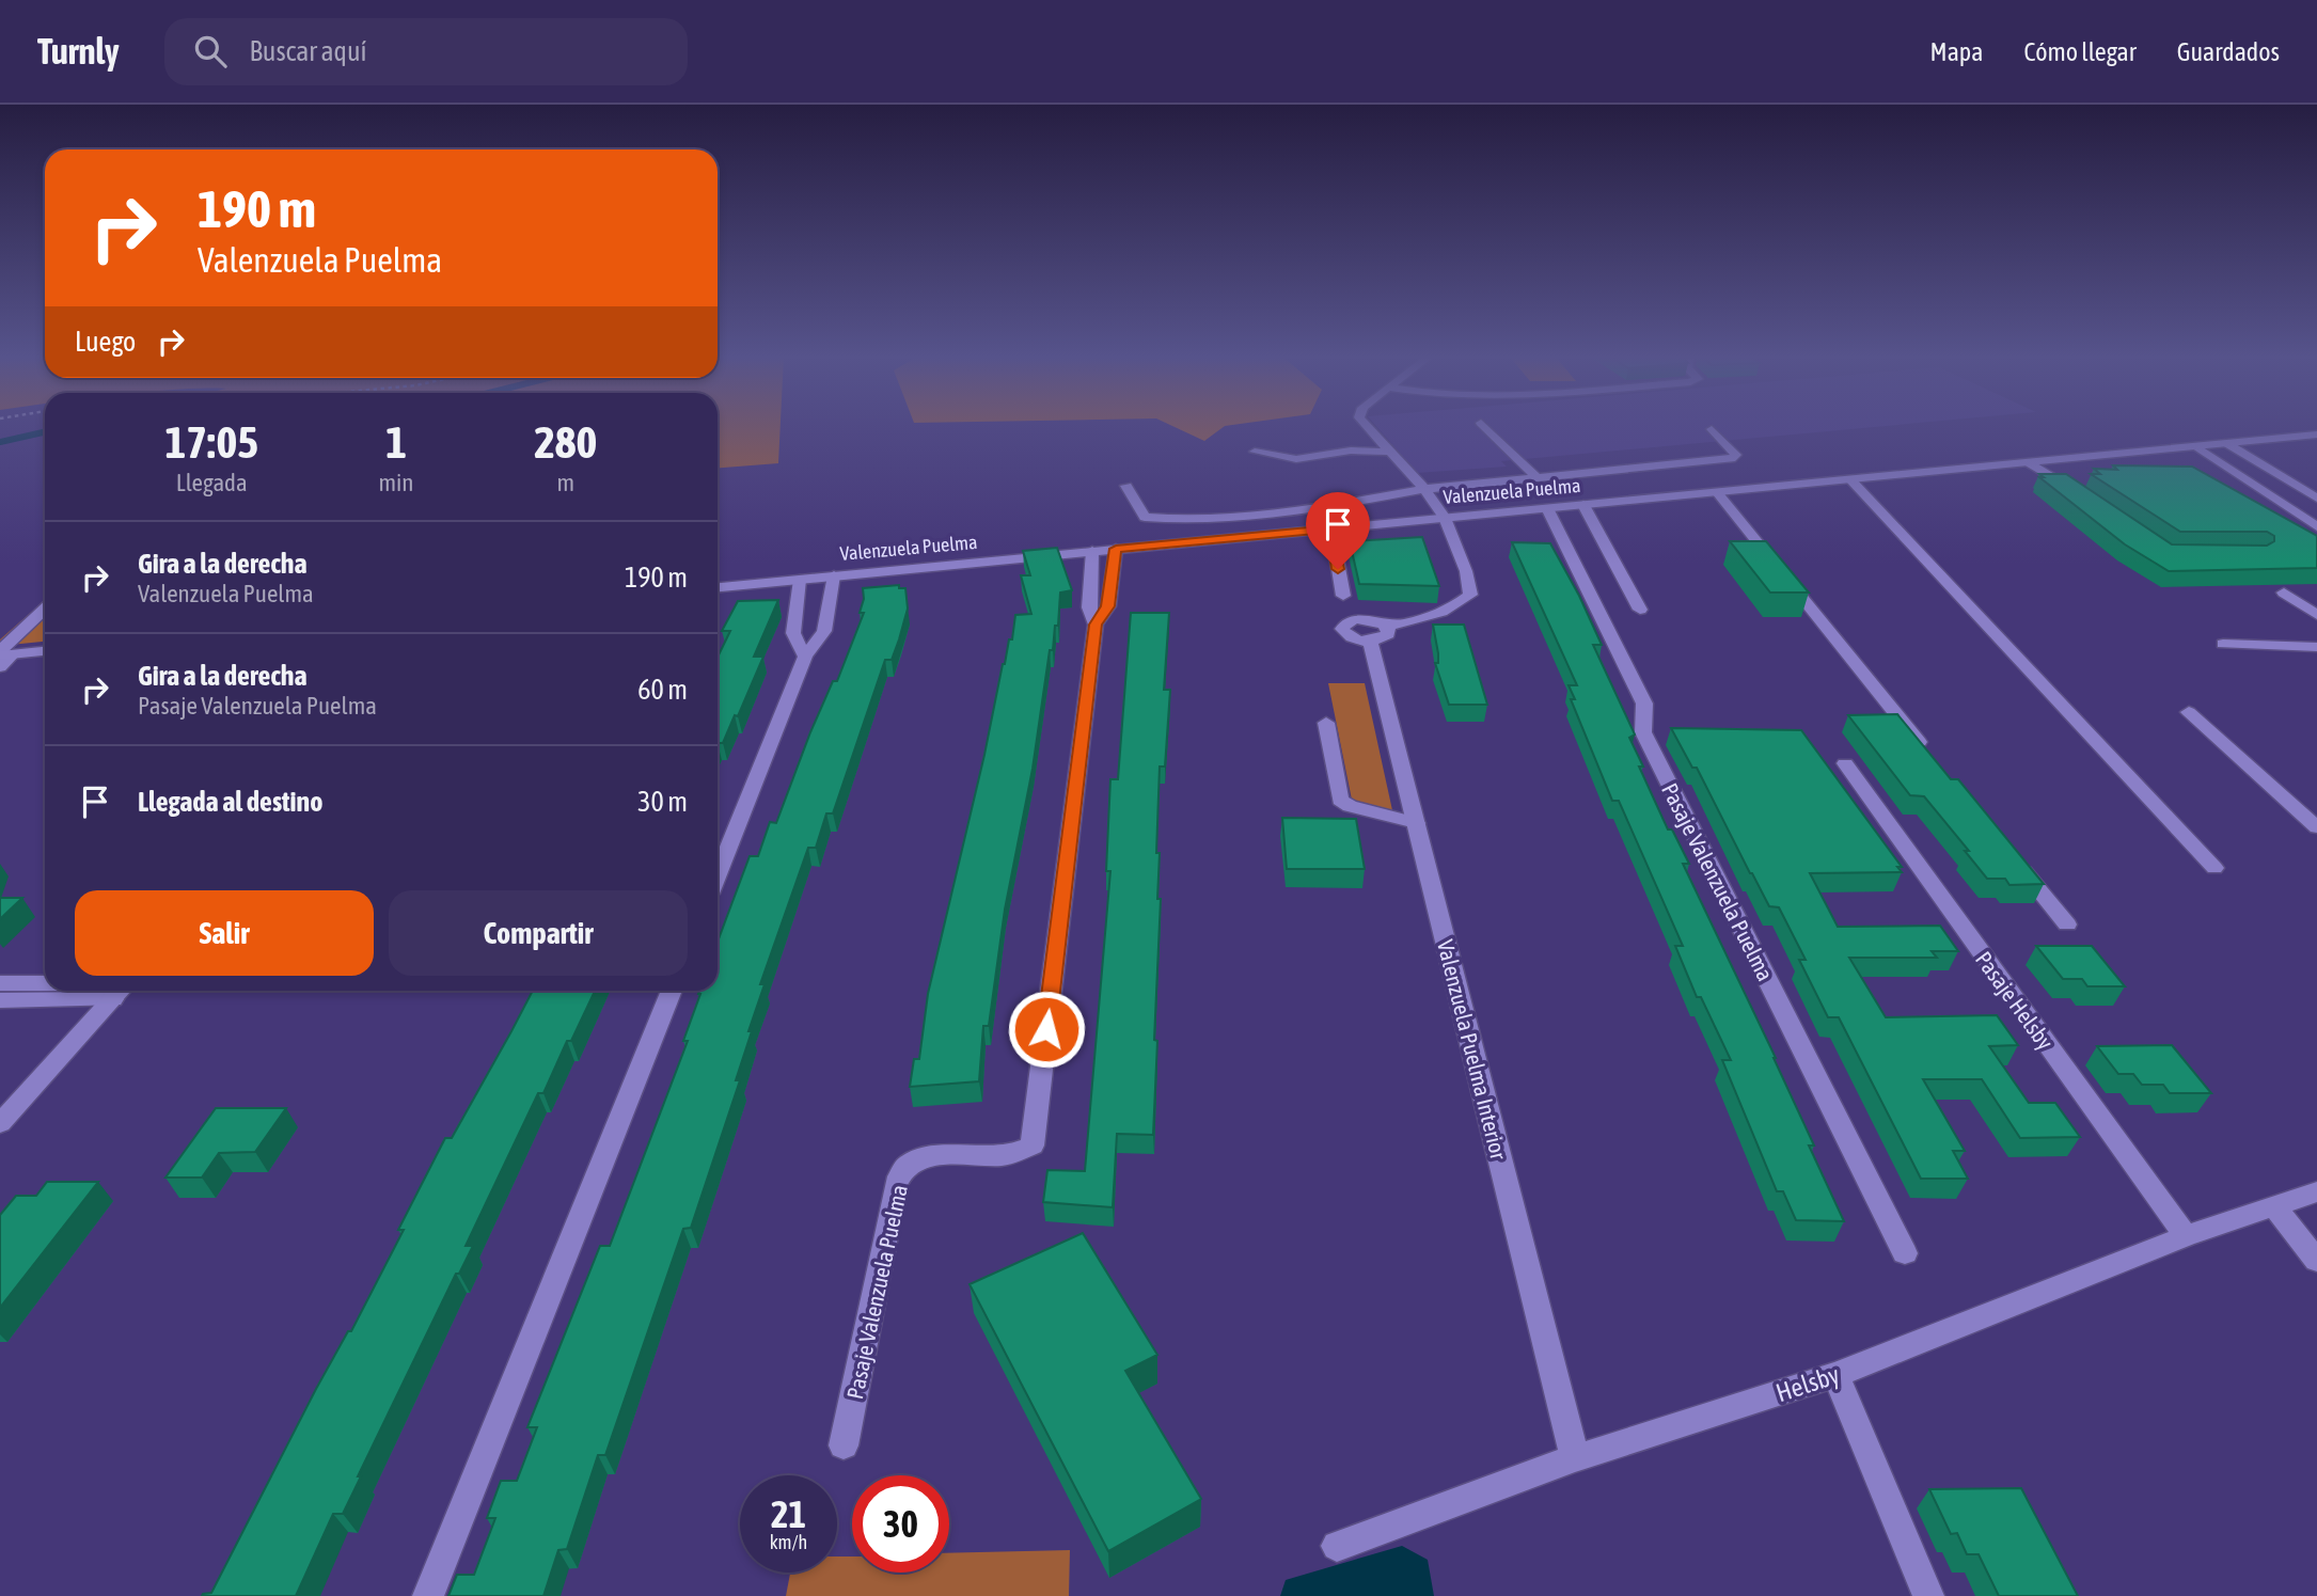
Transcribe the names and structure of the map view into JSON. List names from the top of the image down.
{
  "streets": {
    "street": [
      "Valenzuela Puelma",
      "Pasaje Valenzuela Puelma",
      "Pasaje Helsby",
      "Valenzuela Puelma Interior",
      "Helsby"
    ]
  },
  "crossings": [
    ["Valenzuela Puelma", "Pasaje Valenzuela Puelma"],
    ["Valenzuela Puelma", "Valenzuela Puelma Interior"],
    ["Pasaje Helsby", "Helsby"],
    ["Valenzuela Puelma Interior", "Helsby"]
  ],
  "page": {
    "header": "Turnly",
    "search": "Buscar aquí",
    "nav": ["Mapa", "Cómo llegar", "Guardados"],
    "turn": ["190 m", "Valenzuela Puelma"],
    "then": "Luego",
    "eta": [
      "17:05",
      "Llegada",
      "1",
      "min",
      "280",
      "m"
    ],
    "list": [
      {
        "name": "Gira a la derecha",
        "note": "Valenzuela Puelma",
        "value": "190 m"
      },
      {
        "name": "Gira a la derecha",
        "note": "Pasaje Valenzuela Puelma",
        "value": "60 m"
      },
      {
        "name": "Llegada al destino",
        "value": "30 m"
      }
    ],
    "buttons": ["Salir", "Compartir"],
    "speed": "21 km/h",
    "limit": "30"
  }
}
